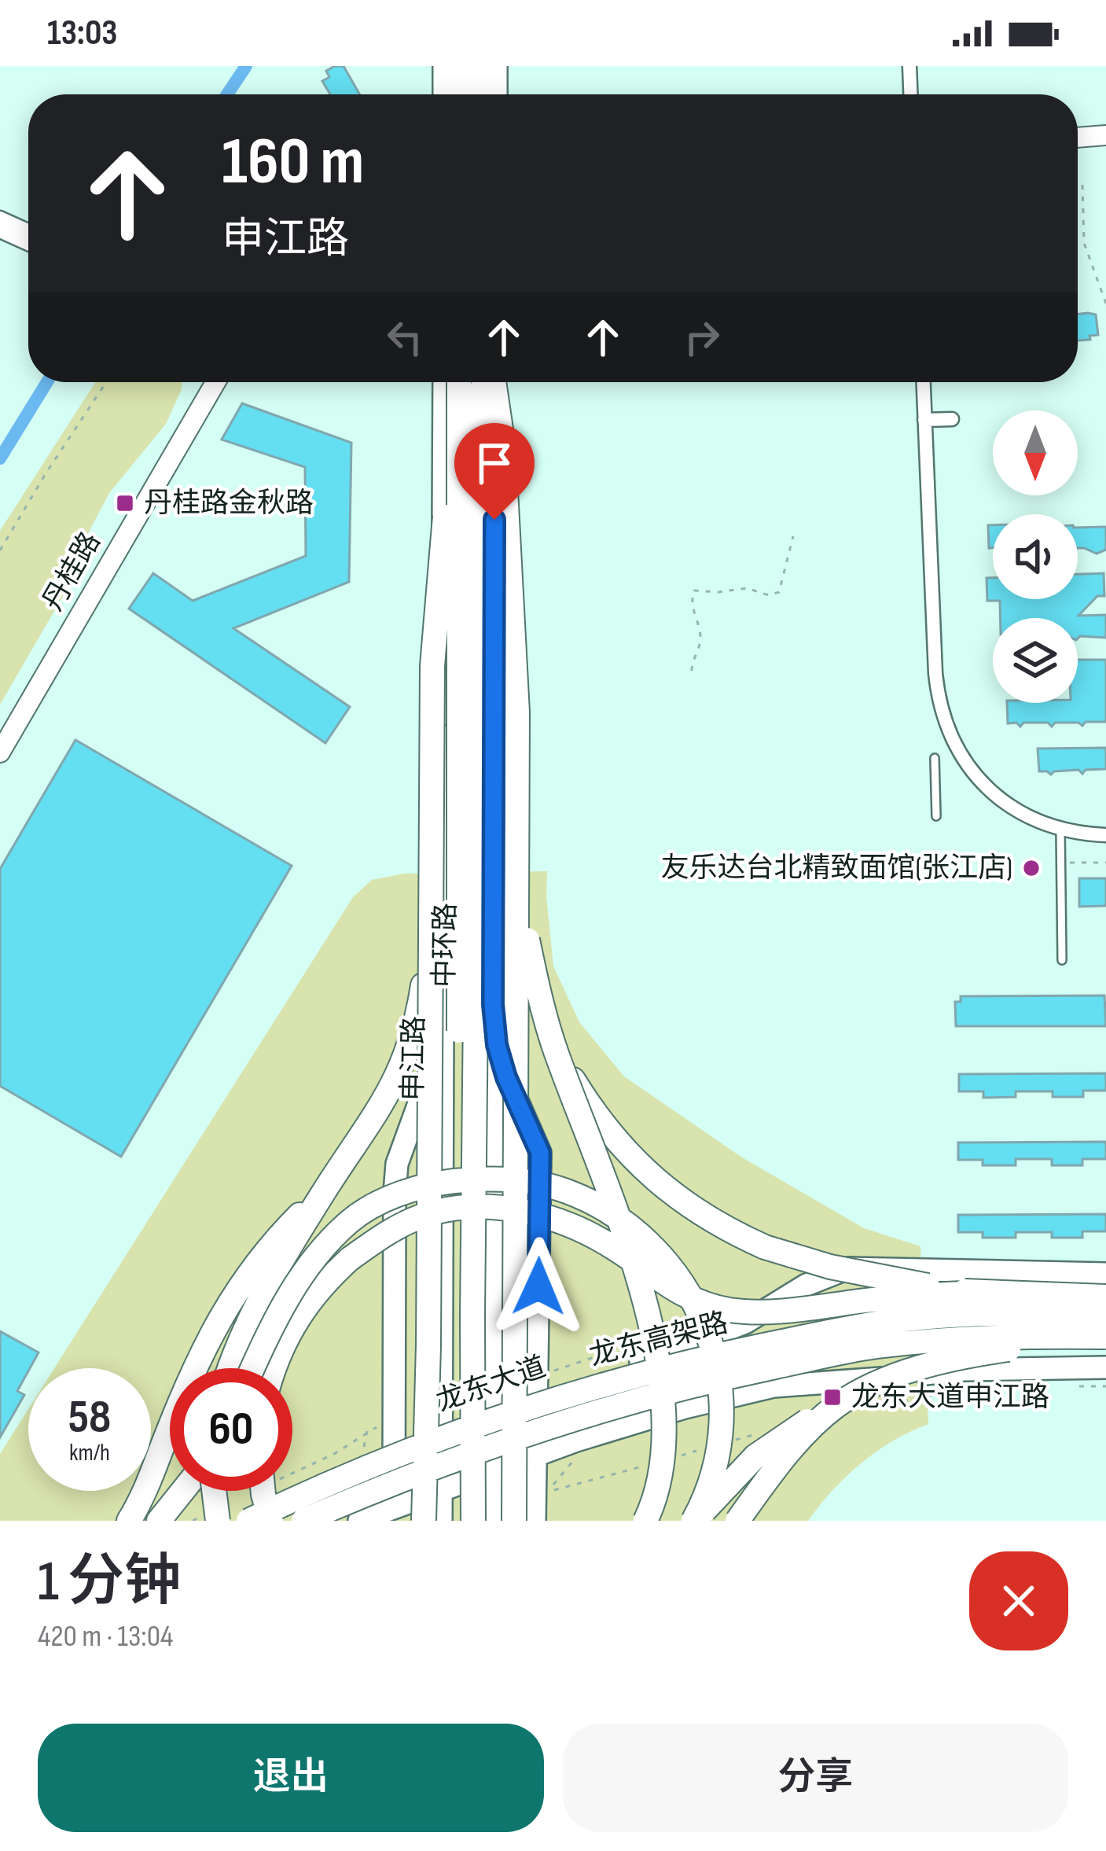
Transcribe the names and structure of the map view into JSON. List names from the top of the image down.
{
  "streets": {
    "highway": ["中环路", "龙东高架路"],
    "main road": ["申江路", "龙东大道"],
    "street": ["丹桂路"]
  },
  "crossings": [
    ["申江路", "龙东大道"]
  ],
  "places": {
    "transit": ["丹桂路金秋路", "龙东大道申江路"],
    "other": ["友乐达台北精致面馆(张江店)"]
  },
  "north": "bottom",
  "page": {
    "status": "13:03",
    "turn": ["160 m", "申江路"],
    "speed": "58 km/h",
    "limit": "60",
    "heading": ["1 分钟", "420 m · 13:04"],
    "buttons": ["退出", "分享"]
  }
}
